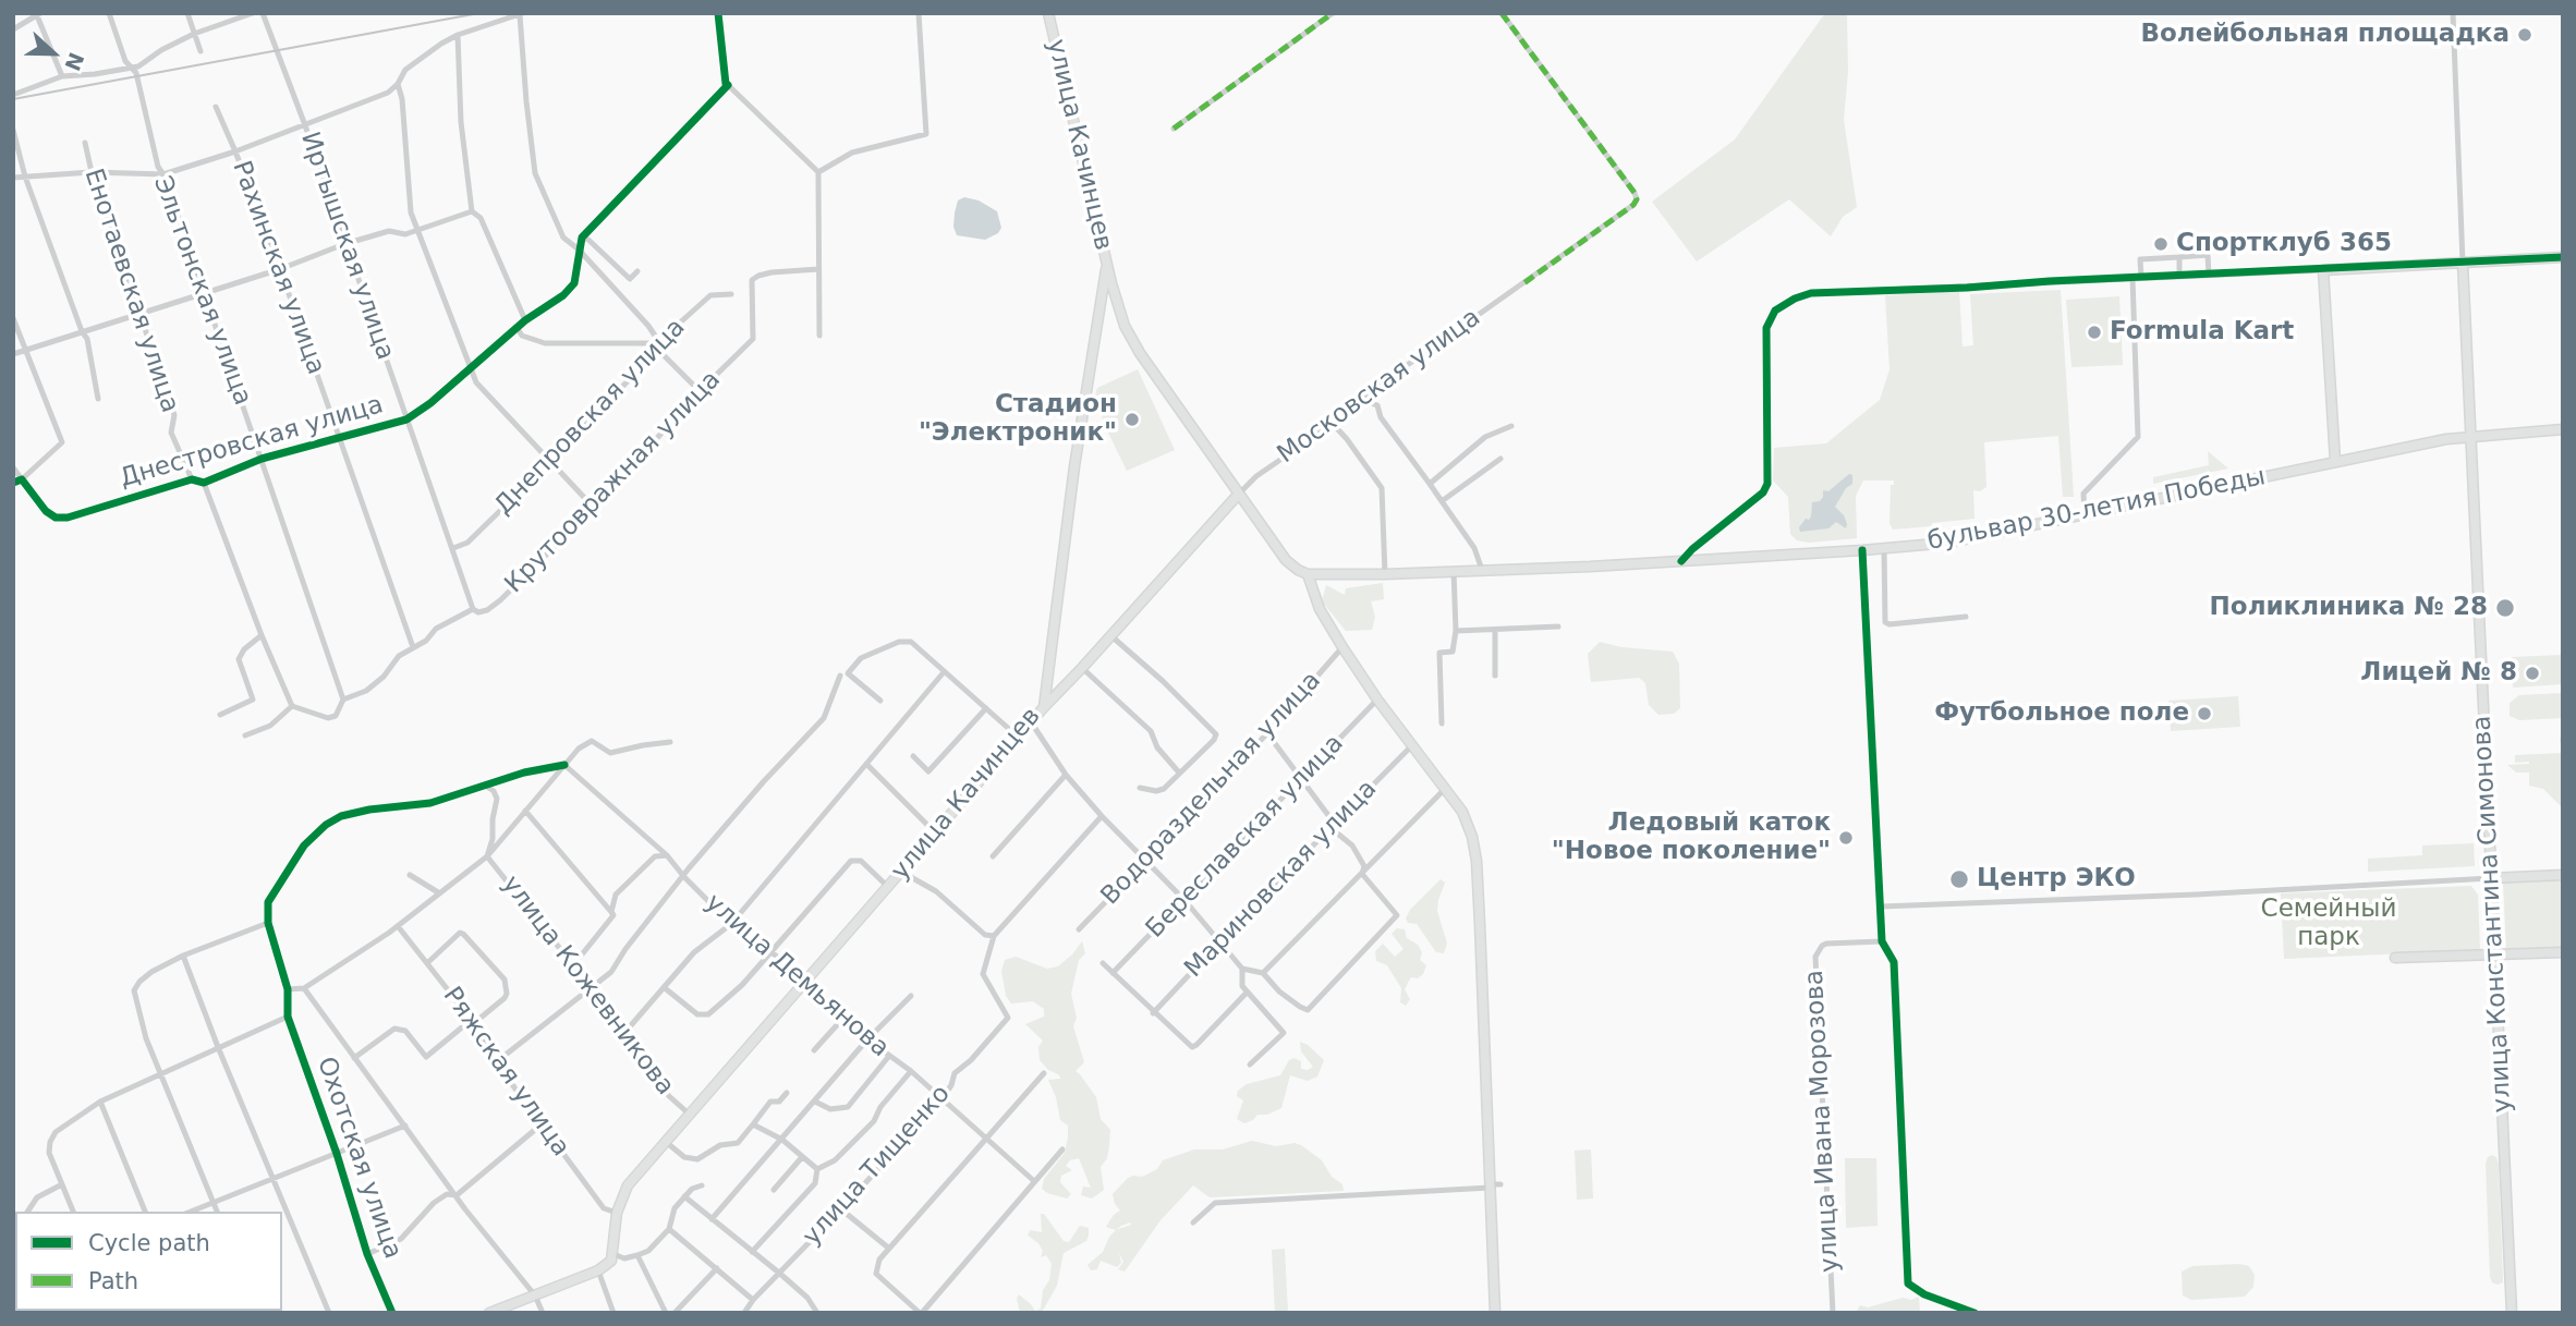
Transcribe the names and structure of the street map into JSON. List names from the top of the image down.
{
  "streets": {
    "main road": ["улица Качинцев", "бульвар 30-летия Победы", "улица Константина Симонова"],
    "street": [
      "Иртышская улица",
      "Рахинская улица",
      "Енотаевская улица",
      "Эльтонская улица",
      "Московская улица",
      "Днепровская улица",
      "Днестровская улица",
      "Крутоовражная улица",
      "Водораздельная улица",
      "Береславская улица",
      "Мариновская улица",
      "улица Демьянова",
      "улица Кожевникова",
      "Ряжская улица",
      "улица Ивана Морозова",
      "Охотская улица",
      "улица Тищенко"
    ]
  },
  "crossings": [
    ["улица Качинцев", "улица Демьянова"],
    ["улица Качинцев", "улица Кожевникова"],
    ["улица Качинцев", "Ряжская улица"],
    ["Иртышская улица", "Днепровская улица"],
    ["Иртышская улица", "Днестровская улица"],
    ["Иртышская улица", "Крутоовражная улица"],
    ["Рахинская улица", "Днестровская улица"],
    ["Рахинская улица", "Крутоовражная улица"],
    ["Енотаевская улица", "Днестровская улица"],
    ["Эльтонская улица", "Днестровская улица"],
    ["Эльтонская улица", "Крутоовражная улица"],
    ["бульвар 30-летия Победы", "улица Константина Симонова"],
    ["улица Демьянова", "улица Тищенко"]
  ],
  "parks": ["Семейный парк"],
  "places": [
    "Волейбольная площадка",
    "Спортклуб 365",
    "Formula Kart",
    "Стадион \"Электроник\"",
    "Поликлиника № 28",
    "Лицей № 8",
    "Футбольное поле",
    "Ледовый каток \"Новое поколение\"",
    "Центр ЭКО"
  ],
  "legend": ["Cycle path", "Path"],
  "north": "right"
}
